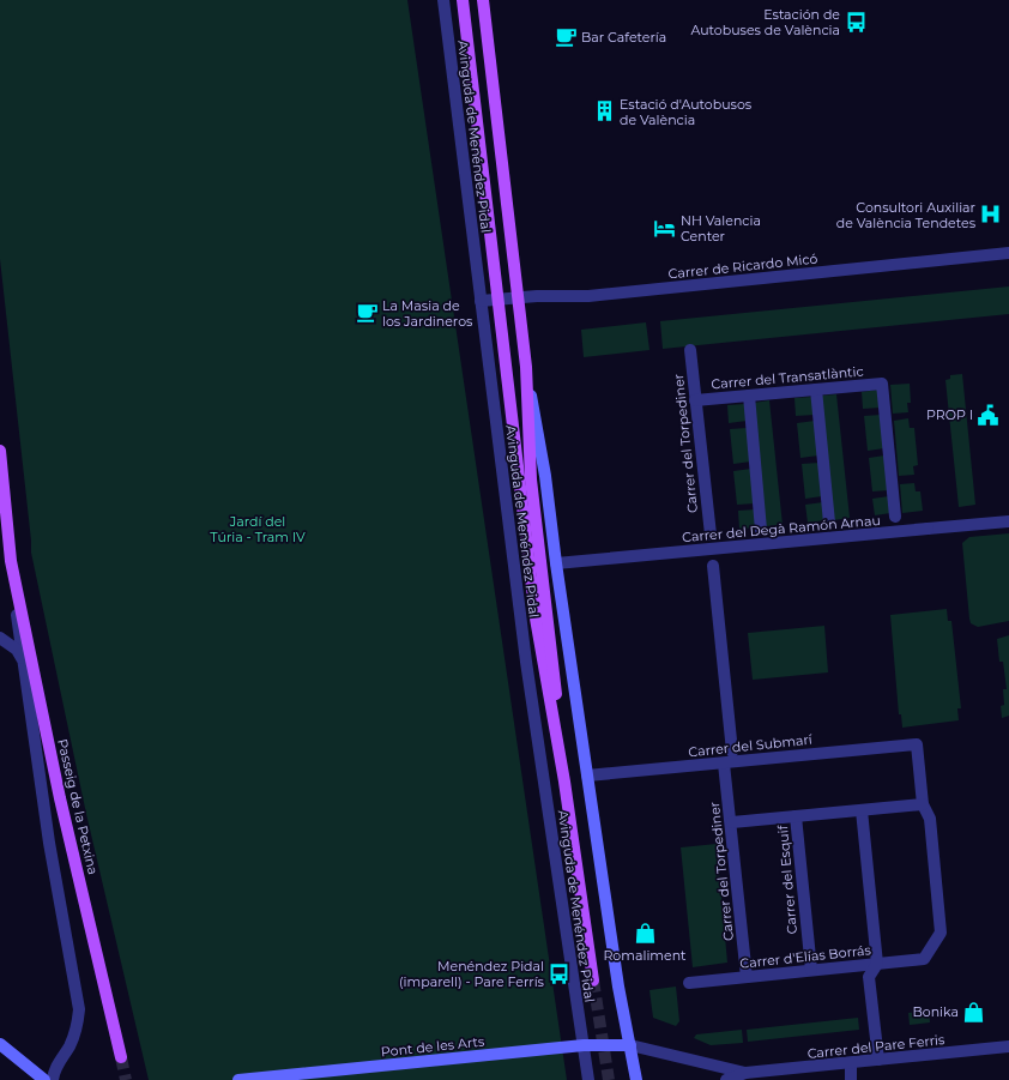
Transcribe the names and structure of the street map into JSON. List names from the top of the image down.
{
  "streets": {
    "main road": ["Avinguda de Menéndez Pidal", "Passeig de la Petxina", "Pont de les Arts"],
    "street": [
      "Carrer de Ricardo Micó",
      "Carrer del Transatlàntic",
      "Carrer del Torpediner",
      "Carrer del Degà Ramón Arnau",
      "Carrer del Submarí",
      "Carrer del Esquif",
      "Carrer d'Elías Borrás",
      "Carrer del Pare Ferris"
    ]
  },
  "crossings": [
    ["Avinguda de Menéndez Pidal", "Carrer de Ricardo Micó"],
    ["Avinguda de Menéndez Pidal", "Carrer del Degà Ramón Arnau"],
    ["Avinguda de Menéndez Pidal", "Carrer del Submarí"],
    ["Avinguda de Menéndez Pidal", "Pont de les Arts"],
    ["Avinguda de Menéndez Pidal", "Carrer del Pare Ferris"],
    ["Carrer del Transatlàntic", "Carrer del Torpediner"],
    ["Carrer del Torpediner", "Carrer del Submarí"],
    ["Carrer del Torpediner", "Carrer d'Elías Borrás"],
    ["Carrer del Submarí", "Carrer d'Elías Borrás"],
    ["Carrer del Esquif", "Carrer d'Elías Borrás"],
    ["Pont de les Arts", "Carrer del Pare Ferris"]
  ],
  "parks": ["Jardí del Túria - Tram IV"],
  "places": {
    "bus stop": ["Estación de Autobuses de València", "Menéndez Pidal (imparell) - Pare Ferrís"],
    "cafe": ["Bar Cafetería", "La Masia de los Jardineros"],
    "building": ["Estació d'Autobusos de València"],
    "hospital": ["Consultori Auxiliar de València Tendetes"],
    "hotel": ["NH Valencia Center"],
    "public building": ["PROP I"],
    "shop": ["Romaliment", "Bonika"]
  }
}
